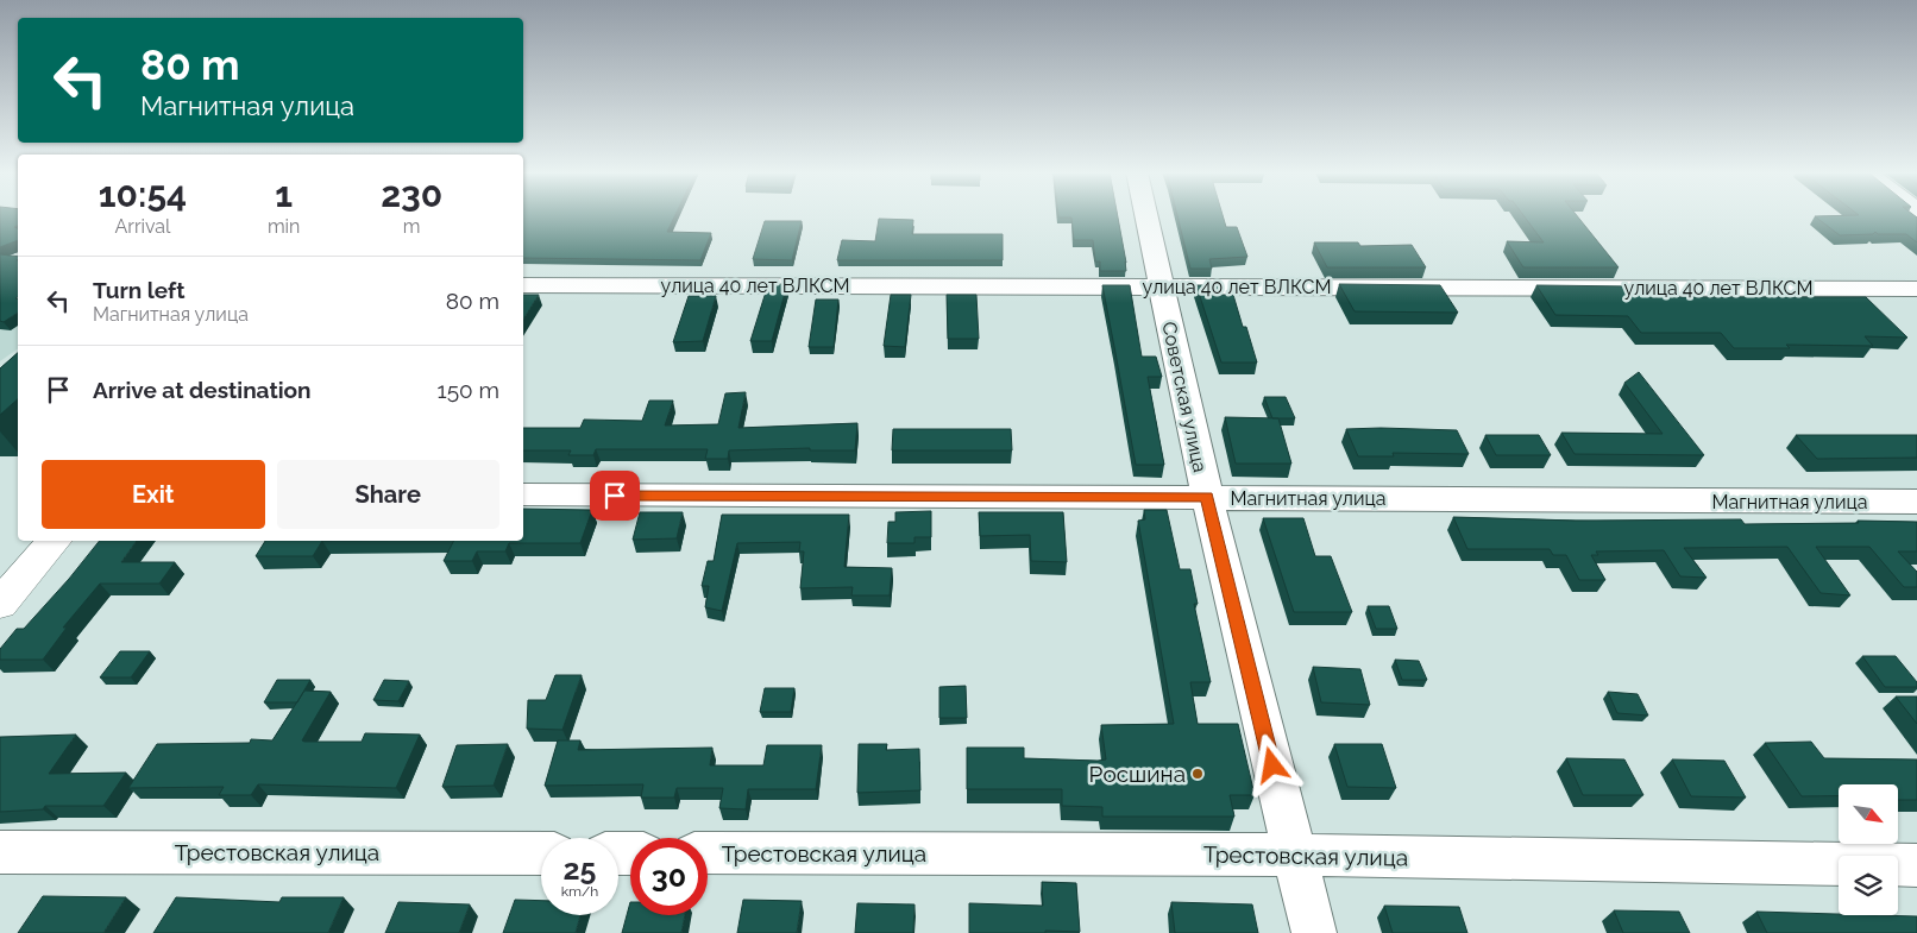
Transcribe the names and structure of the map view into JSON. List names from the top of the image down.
{
  "streets": {
    "street": [
      "улица 40 лет ВЛКСМ",
      "Советская улица",
      "Магнитная улица",
      "Трестовская улица"
    ]
  },
  "crossings": [
    ["улица 40 лет ВЛКСМ", "Советская улица"],
    ["Советская улица", "Магнитная улица"],
    ["Советская улица", "Трестовская улица"]
  ],
  "places": ["Росшина"],
  "north": "bottom right",
  "page": {
    "turn": ["80 m", "Магнитная улица"],
    "eta": [
      "10:54",
      "Arrival",
      "1",
      "min",
      "230",
      "m"
    ],
    "list": [
      {
        "name": "Turn left",
        "note": "Магнитная улица",
        "value": "80 m"
      },
      {
        "name": "Arrive at destination",
        "value": "150 m"
      }
    ],
    "buttons": ["Exit", "Share"],
    "speed": "25 km/h",
    "limit": "30"
  }
}
